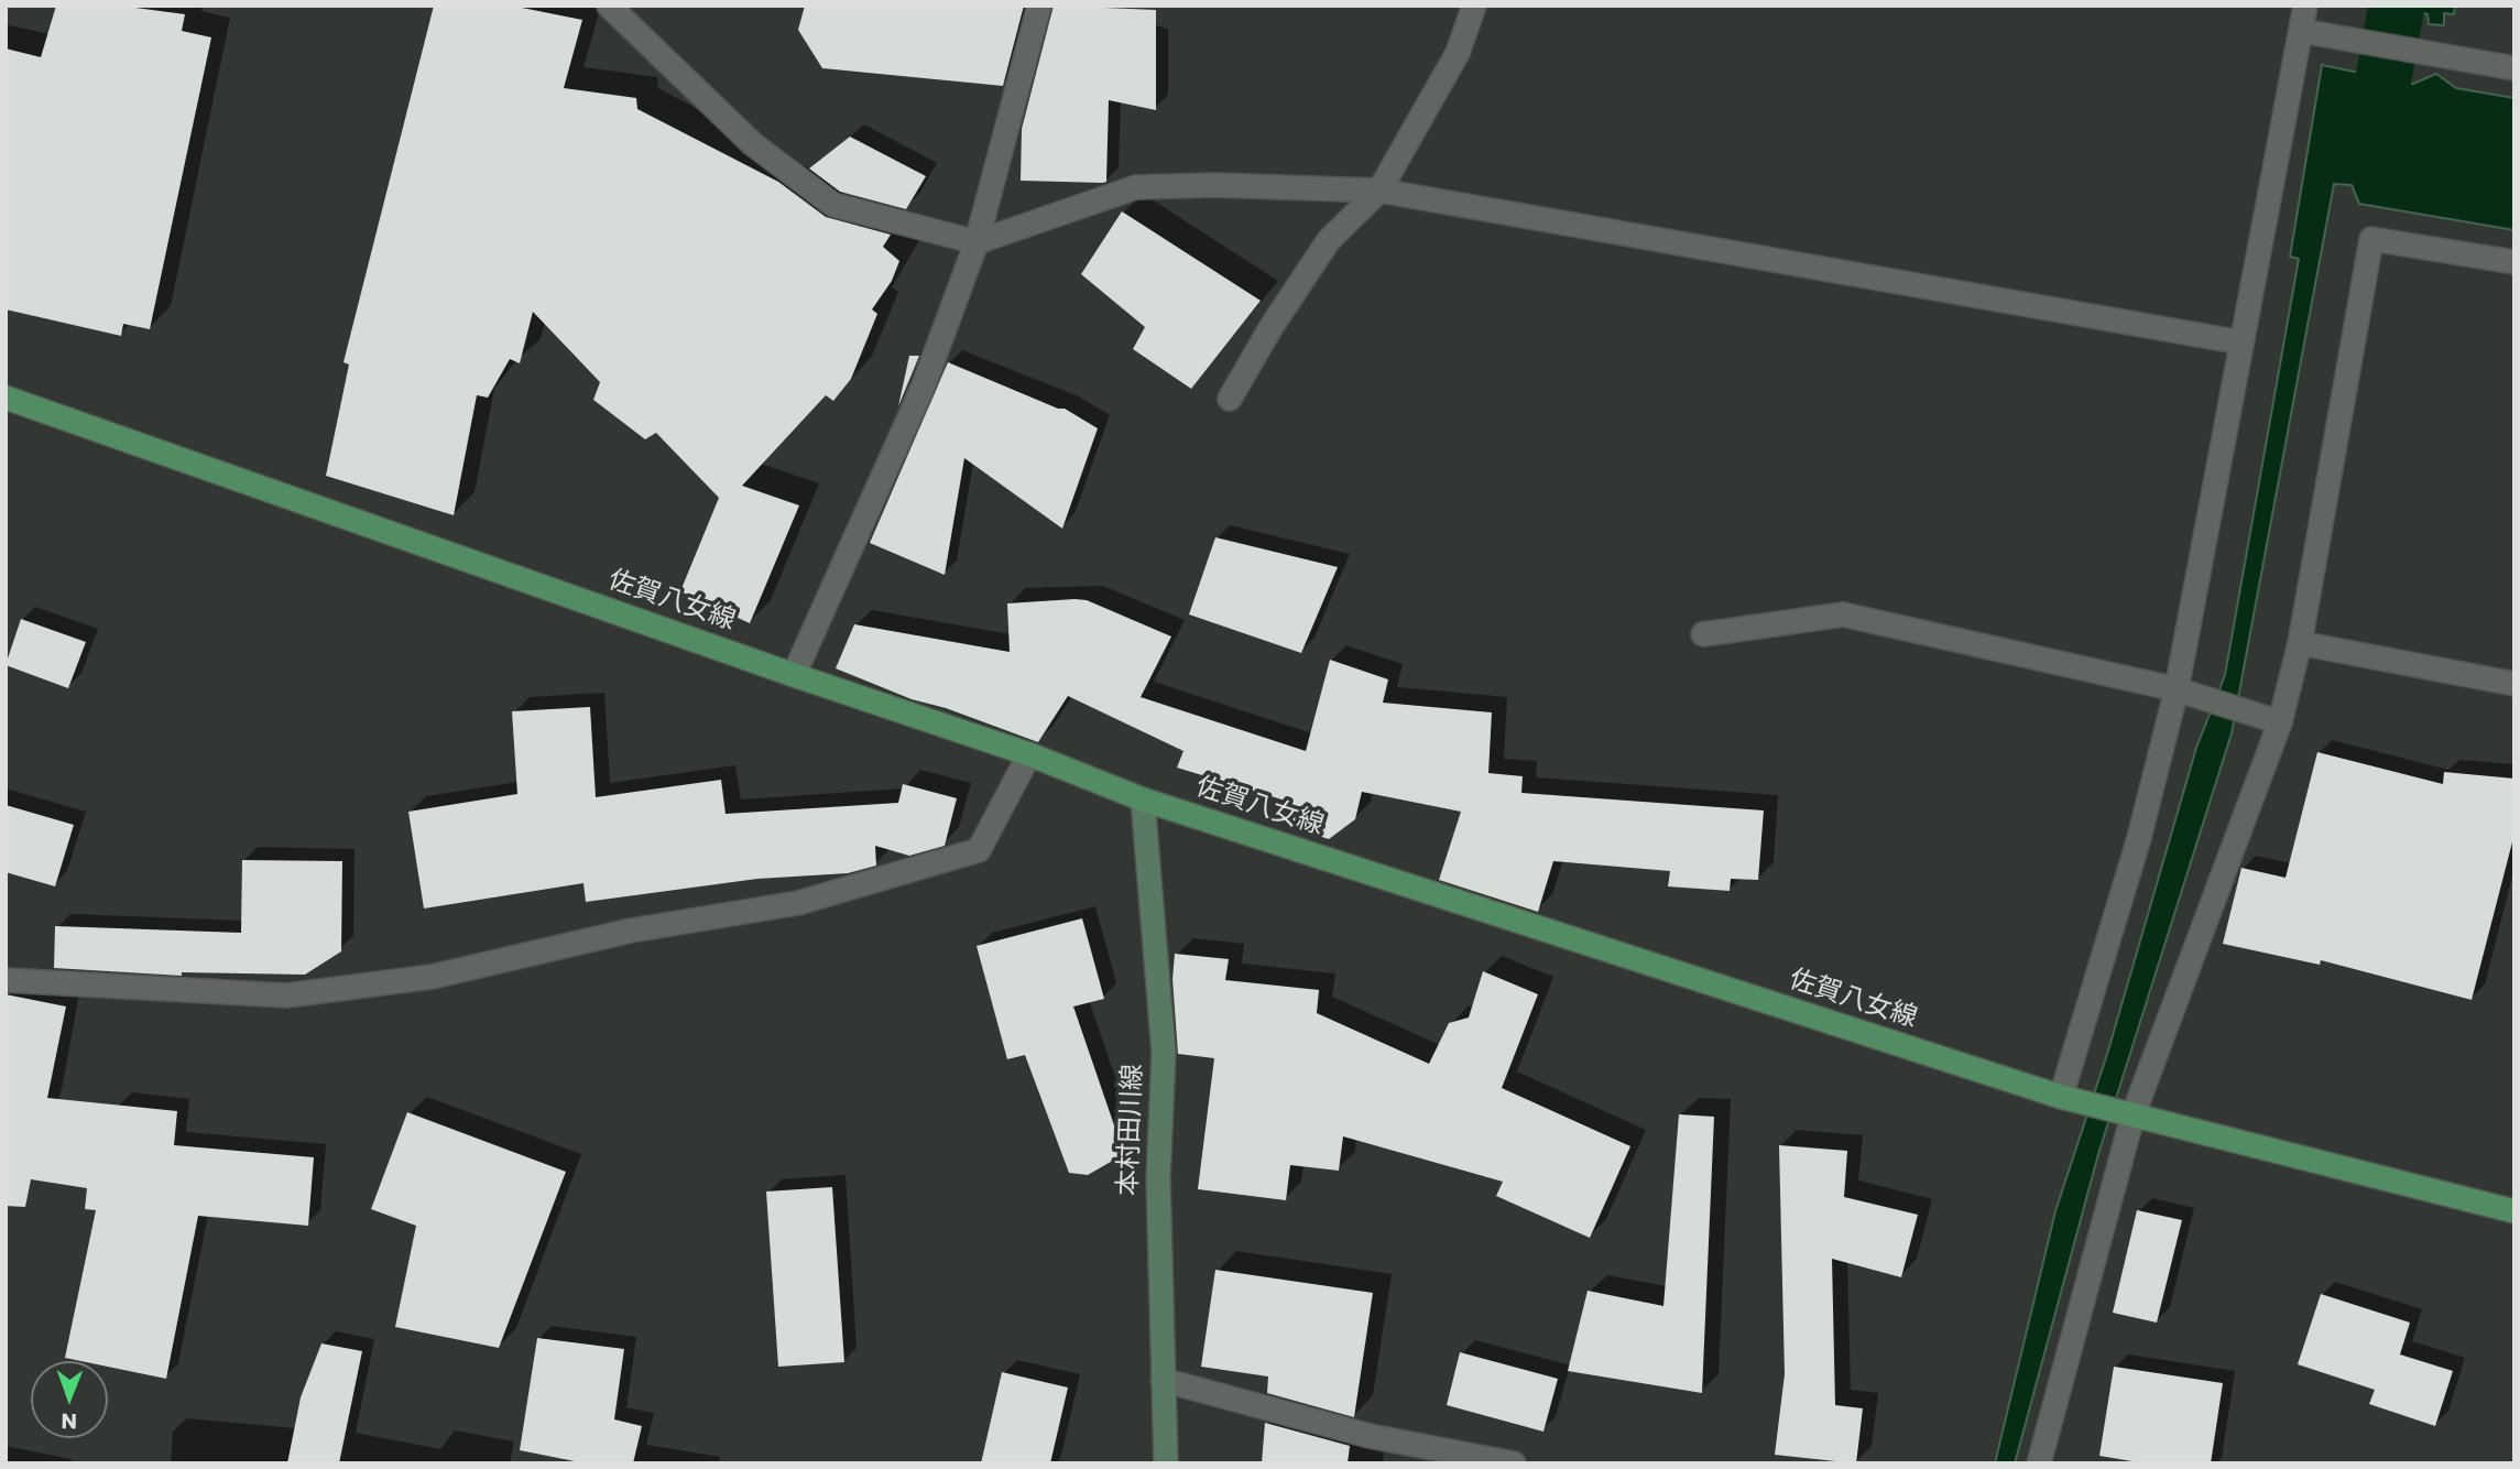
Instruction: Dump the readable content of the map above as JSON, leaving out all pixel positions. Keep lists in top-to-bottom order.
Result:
{
  "streets": {
    "main road": ["佐賀八女線", "本村田川線"]
  },
  "crossings": [
    ["佐賀八女線", "本村田川線"]
  ],
  "north": "bottom"
}
